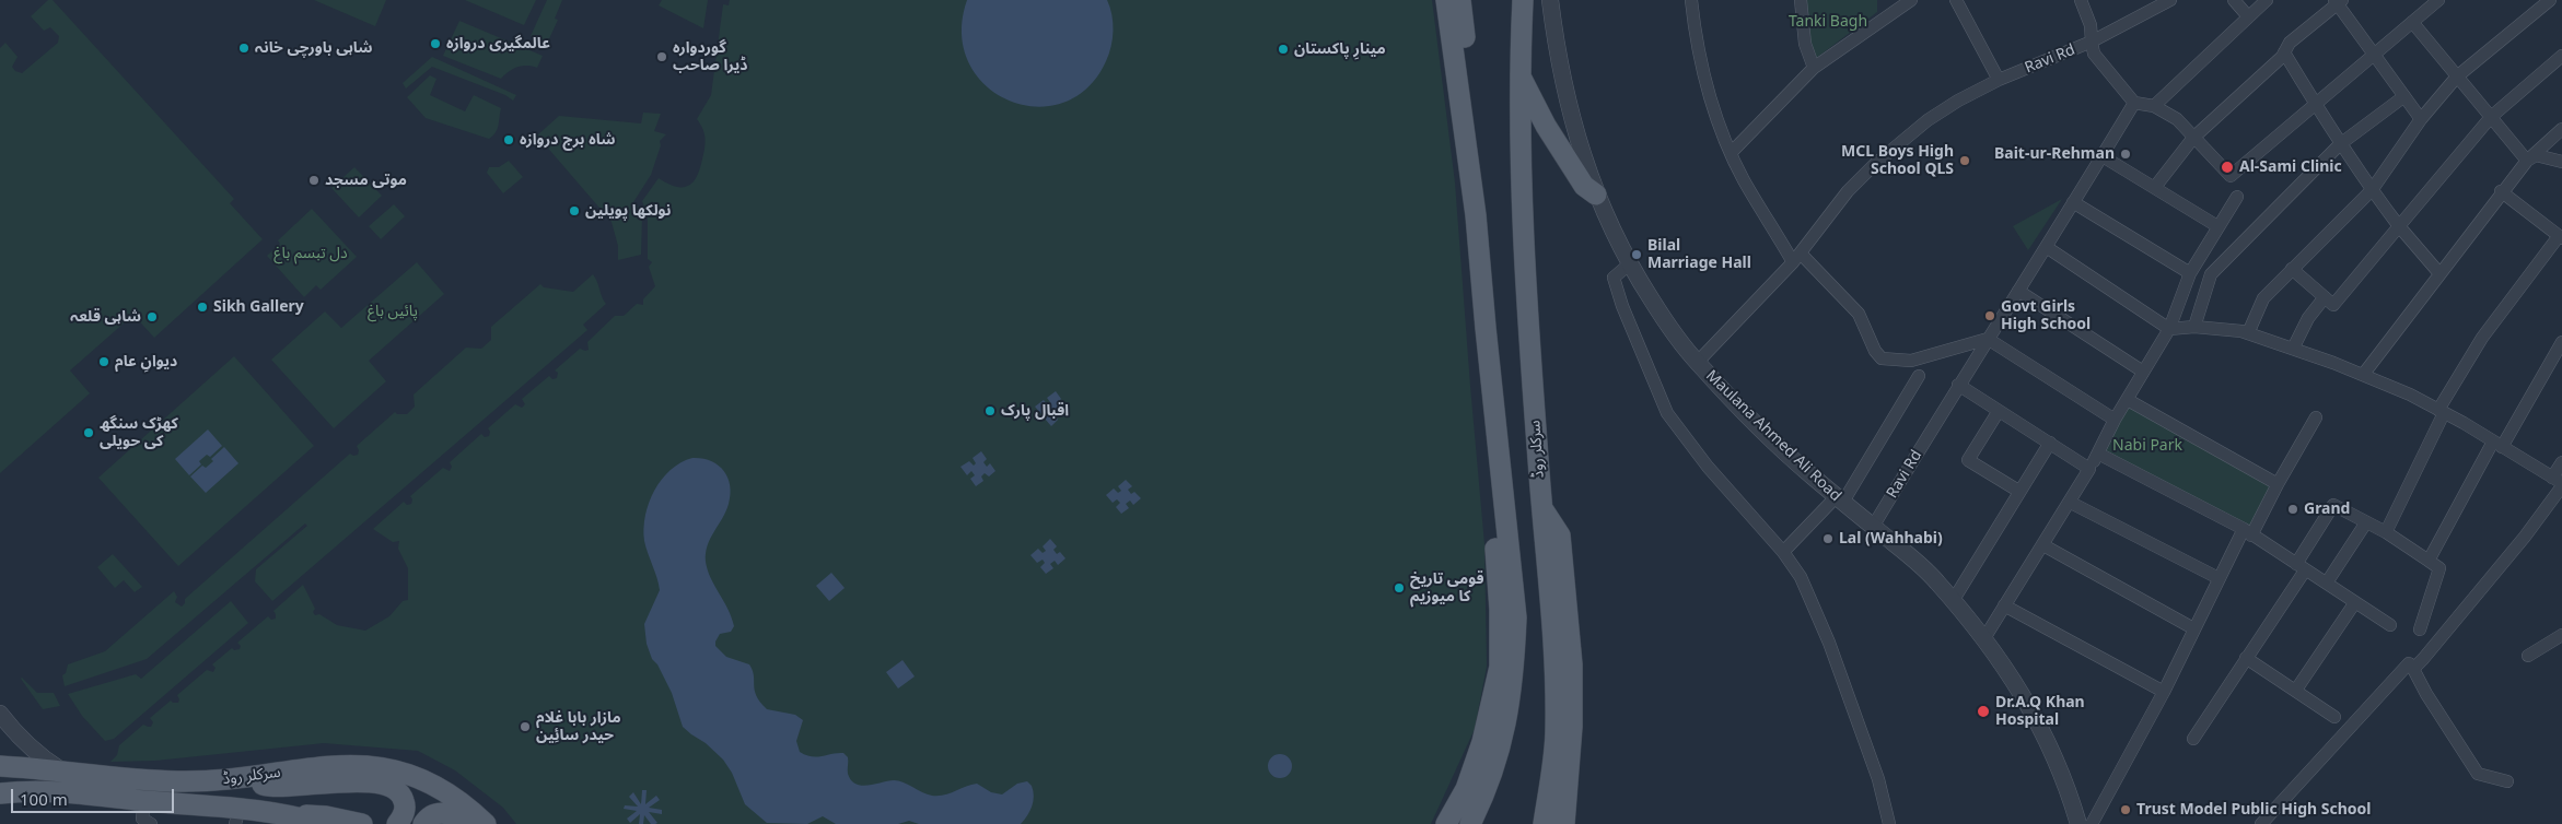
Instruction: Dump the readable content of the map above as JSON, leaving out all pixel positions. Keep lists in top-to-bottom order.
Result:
{
  "streets": {
    "main road": ["سرکلر روڈ"],
    "street": ["Ravi Rd", "Maulana Ahmed Ali Road"]
  },
  "crossings": [
    ["Ravi Rd", "Maulana Ahmed Ali Road"]
  ],
  "parks": [
    "Tanki Bagh",
    "دل تبسم باغ",
    "پائیں باغ",
    "Nabi Park"
  ],
  "places": [
    "عالمگیری دروازہ",
    "شاہی باورچی خانہ",
    "مینارِ پاکستان",
    "گوردوارہ ڈیرا صاحب",
    "شاہ برج دروازہ",
    "Bait-ur-Rehman",
    "MCL Boys High School QLS",
    "Al-Sami Clinic",
    "موتی مسجد",
    "نولکھا پویلین",
    "Bilal Marriage Hall",
    "Sikh Gallery",
    "Govt Girls High School",
    "شاہی قلعہ",
    "دیوانِ عام",
    "اقبال پارک",
    "کھڑک سنگھ کی حویلی",
    "Grand",
    "Lal (Wahhabi)",
    "قومی تاریخ کا میوزیم",
    "Dr.A.Q Khan Hospital",
    "مازار بابا غلام حیدر سائِین",
    "Trust Model Public High School"
  ],
  "scale_bar": "100 m"
}
